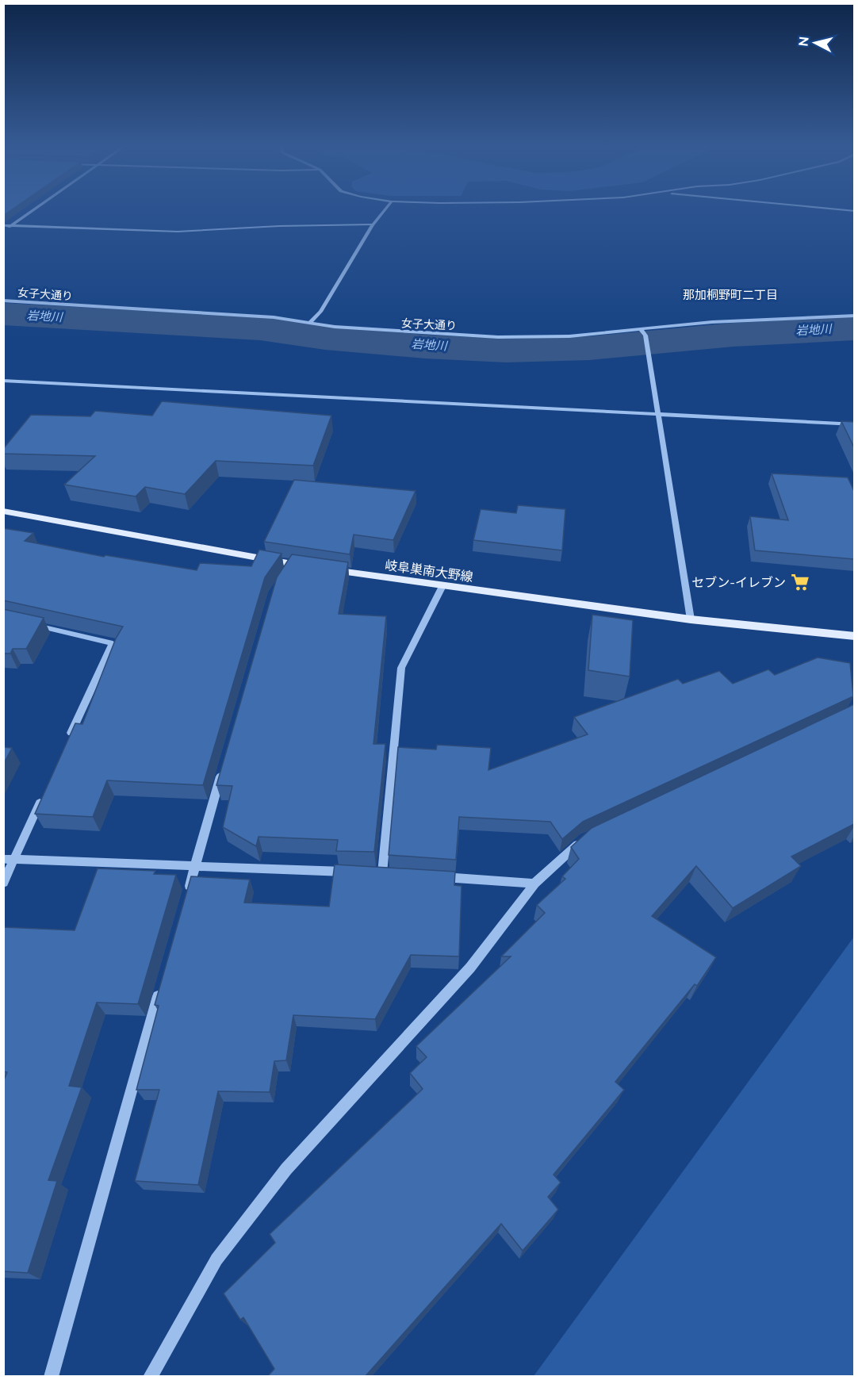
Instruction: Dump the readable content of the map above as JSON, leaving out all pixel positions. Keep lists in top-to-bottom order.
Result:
{
  "streets": {
    "main road": ["岐阜巣南大野線"],
    "street": ["女子大通り"]
  },
  "districts": ["那加桐野町二丁目"],
  "water": ["岩地川"],
  "places": {
    "supermarket": ["セブン-イレブン"]
  },
  "north": "left"
}
